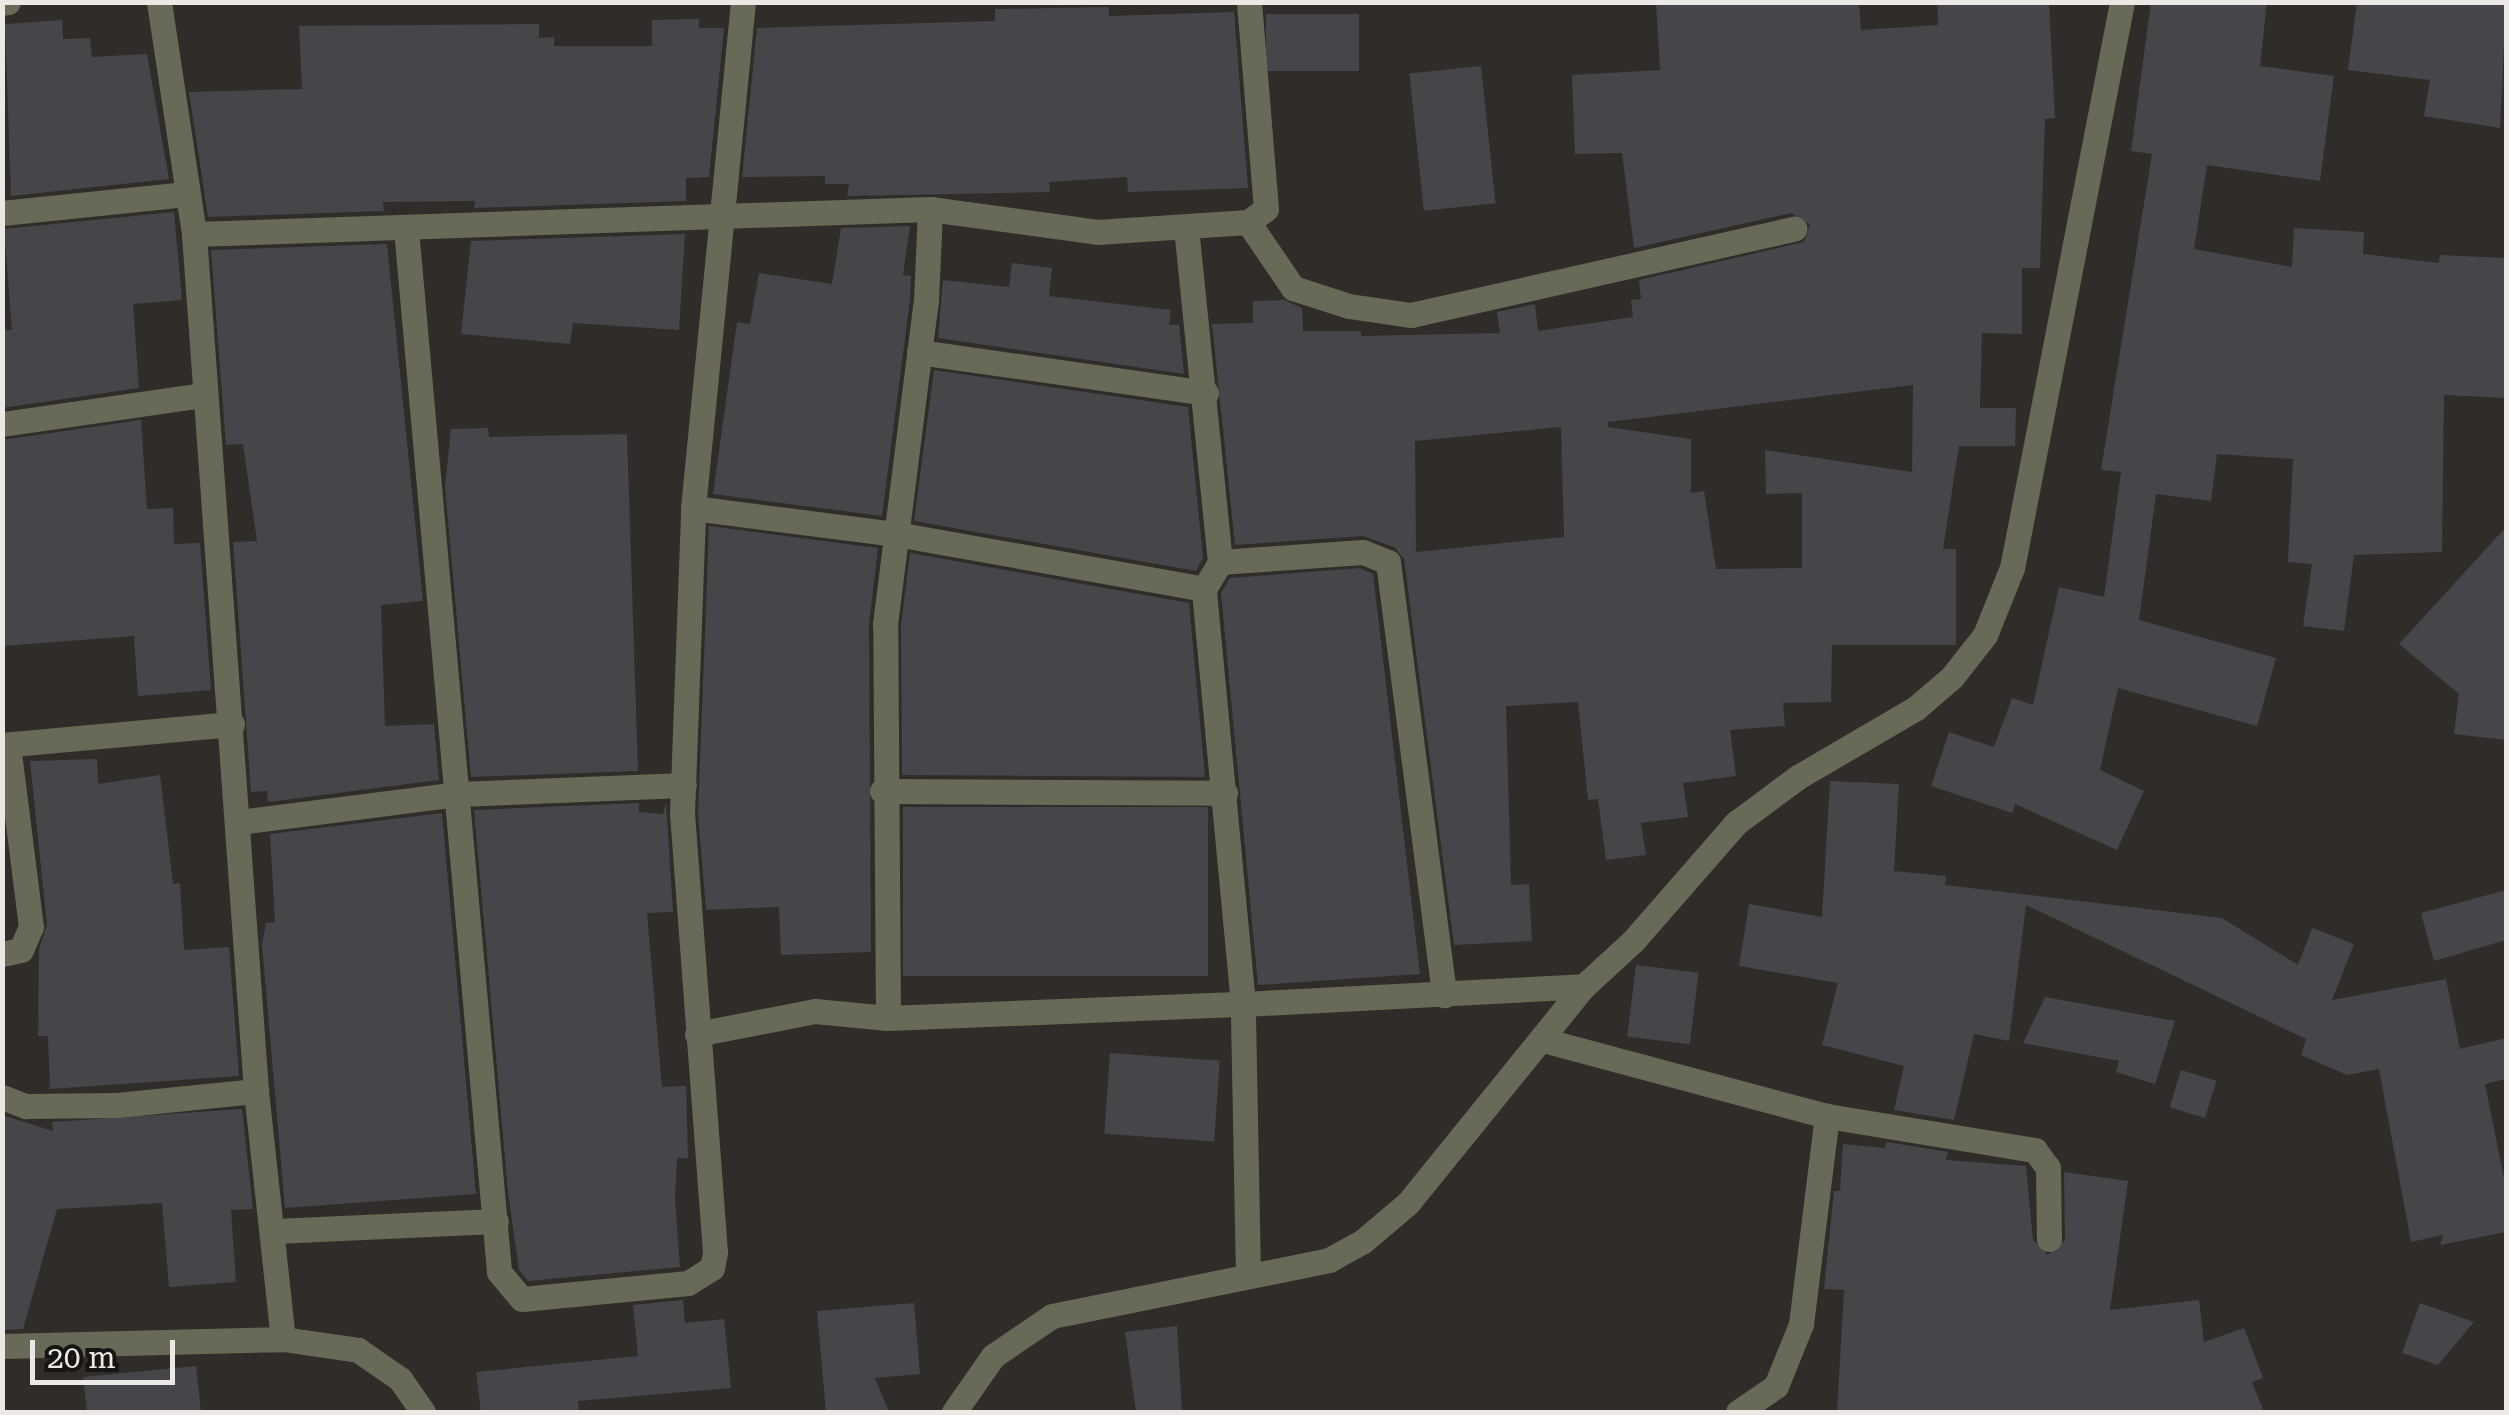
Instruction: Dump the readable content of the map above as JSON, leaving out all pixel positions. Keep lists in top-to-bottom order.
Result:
{
  "scale_bar": "20 m"
}
